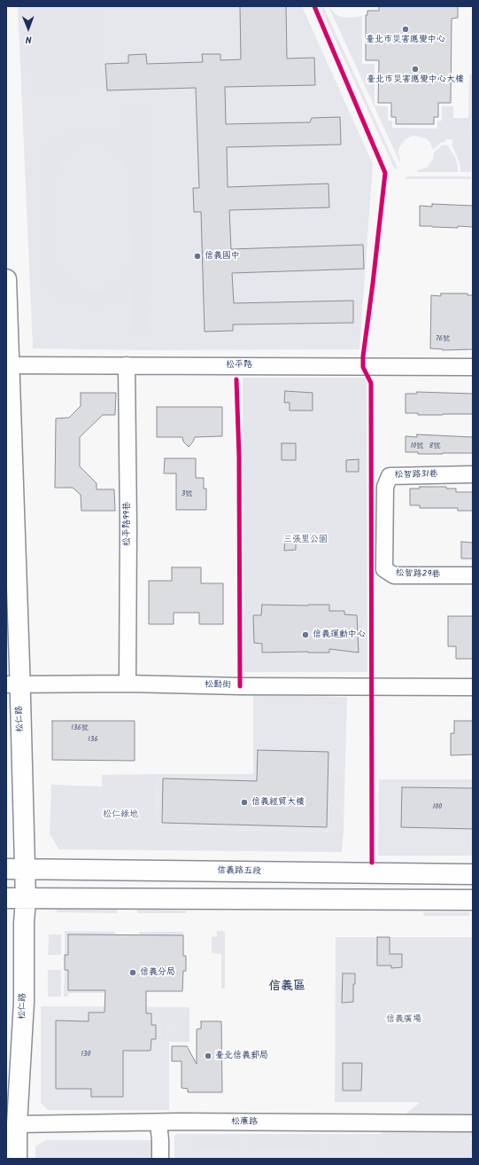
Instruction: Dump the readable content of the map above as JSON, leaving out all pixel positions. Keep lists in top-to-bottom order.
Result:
{
  "streets": {
    "main road": ["松仁路", "信義路五段"],
    "street": [
      "松平路",
      "松智路31巷",
      "松平路99巷",
      "松智路29巷",
      "松勤街",
      "松廉路"
    ]
  },
  "crossings": [
    ["松平路", "松平路99巷"],
    ["松平路", "松仁路"],
    ["松智路31巷", "松智路29巷"],
    ["松平路99巷", "松勤街"],
    ["松勤街", "松仁路"],
    ["松仁路", "信義路五段"],
    ["松仁路", "松廉路"]
  ],
  "districts": ["信義區"],
  "parks": ["三張里公園", "松仁綠地", "信義廣場"],
  "places": [
    "臺北市災害應變中心",
    "臺北市災害應變中心大樓",
    "信義國中",
    "信義運動中心",
    "信義經貿大樓",
    "信義分局",
    "臺北信義郵局"
  ],
  "house_numbers": [
    "76號",
    "10號",
    "8號",
    "3號",
    "136號",
    "136",
    "100",
    "130"
  ],
  "north": "bottom"
}
